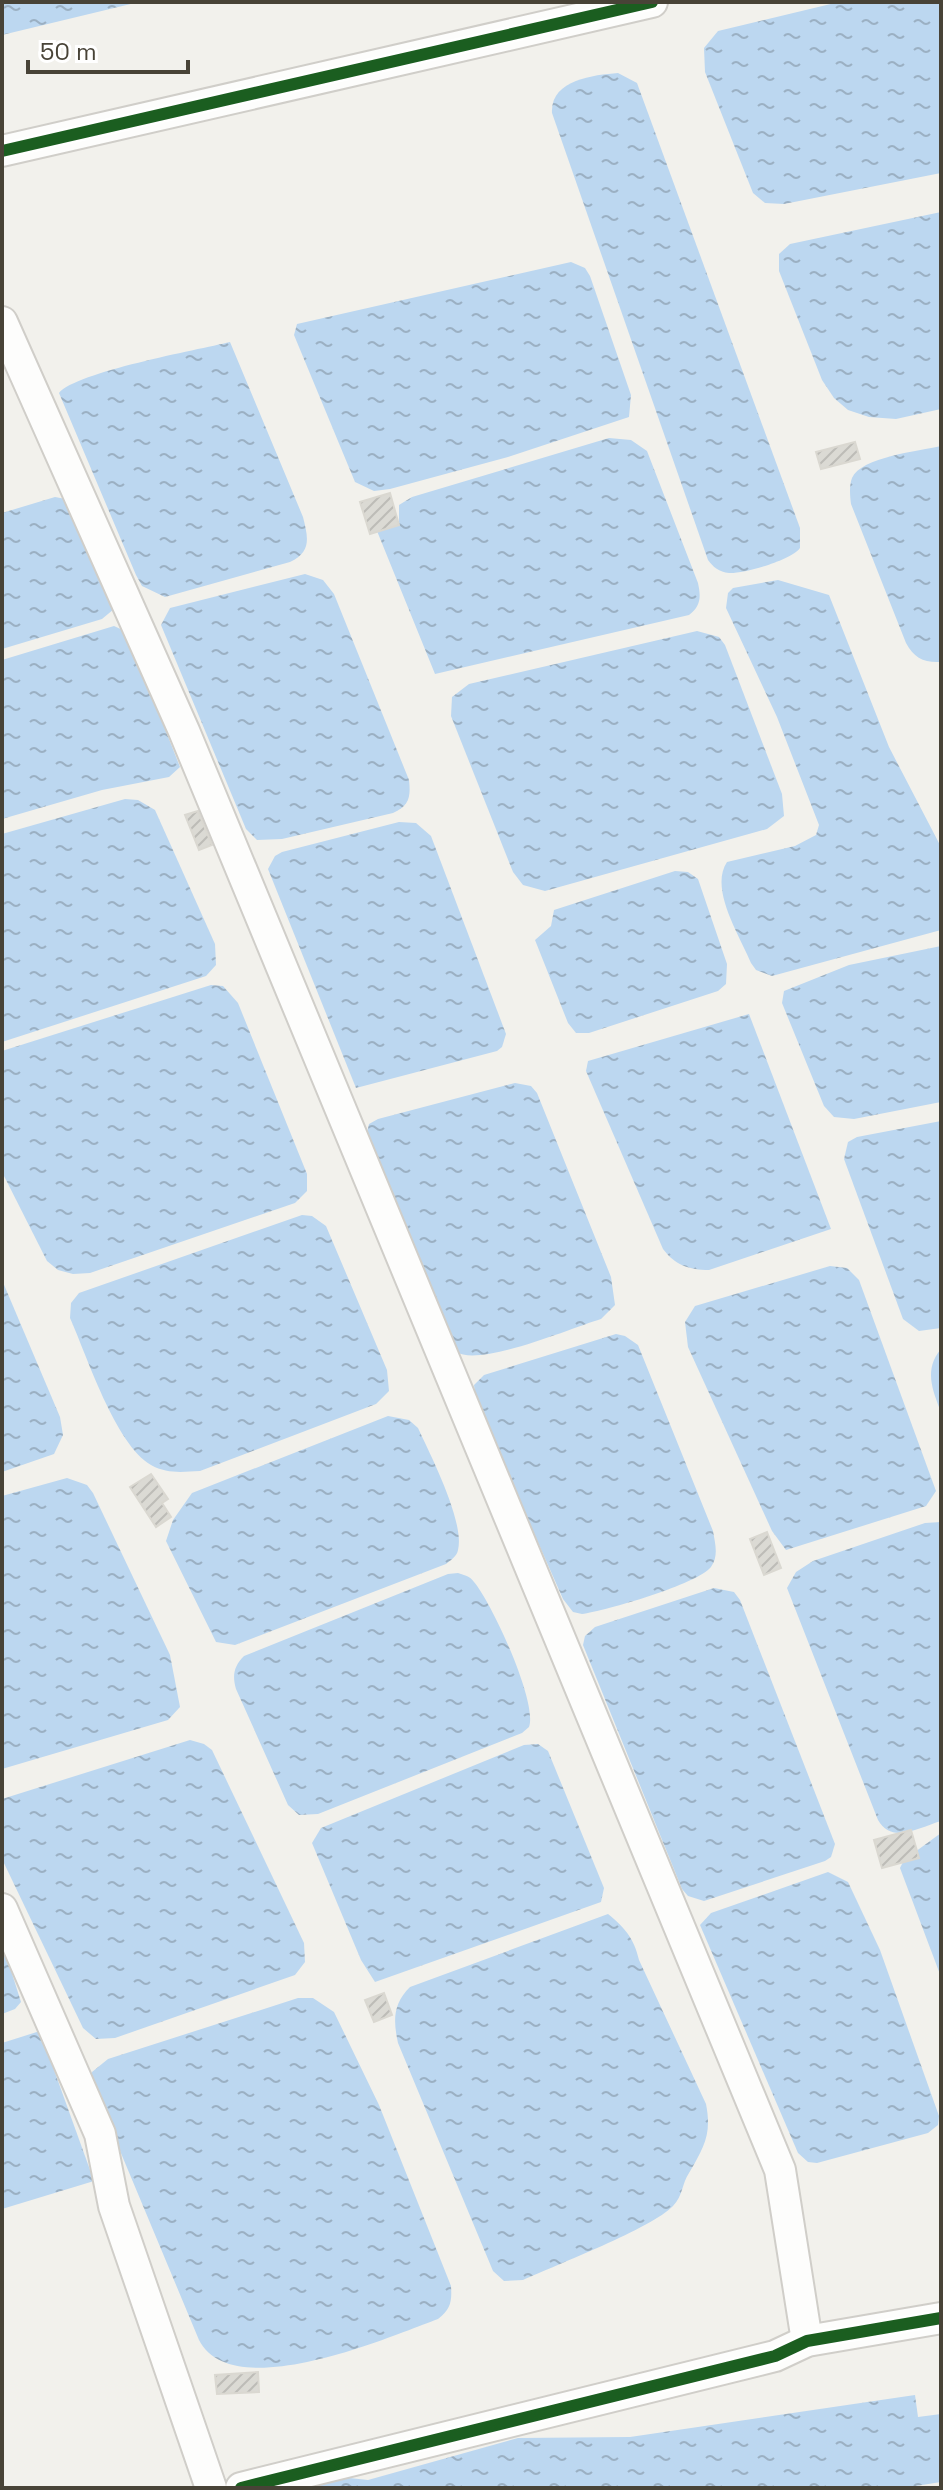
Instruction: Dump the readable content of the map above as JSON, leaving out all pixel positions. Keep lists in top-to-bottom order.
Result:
{
  "scale_bar": "50 m"
}
